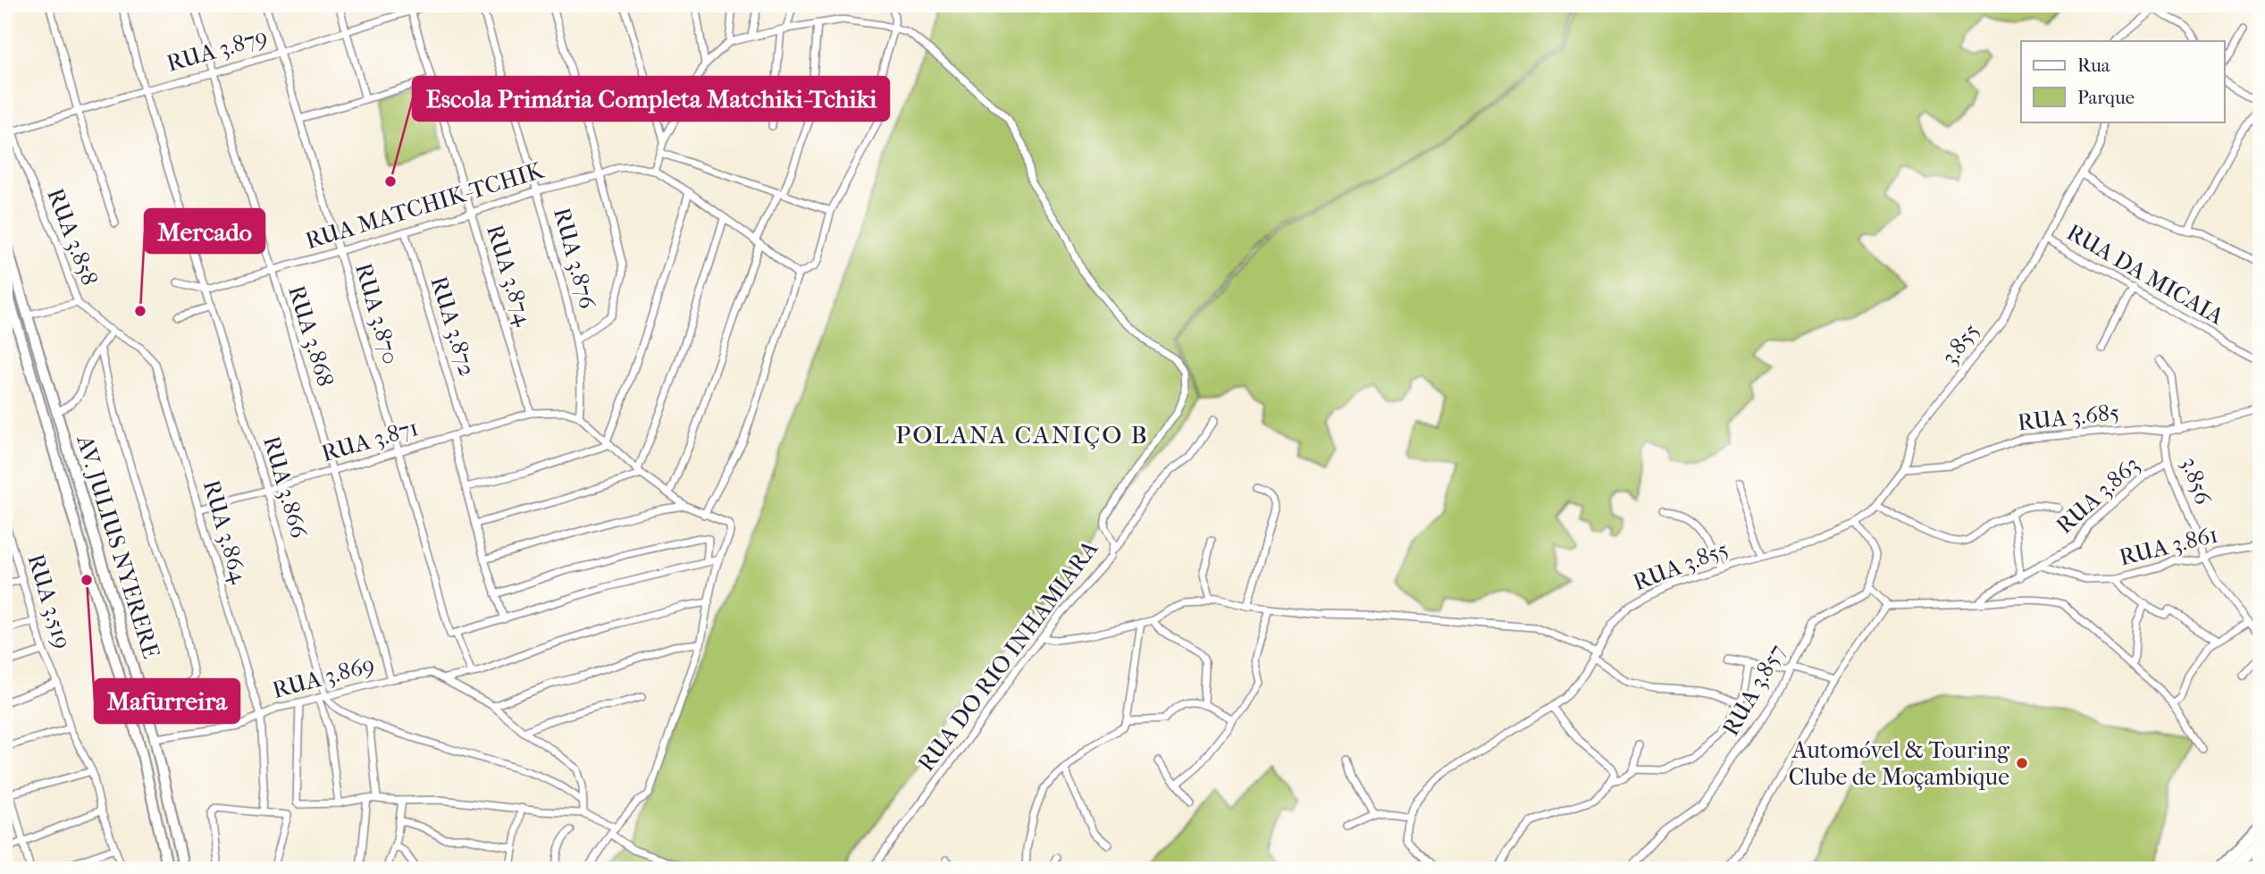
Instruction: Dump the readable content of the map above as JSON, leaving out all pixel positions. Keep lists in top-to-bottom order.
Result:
{
  "streets": {
    "main road": ["AV. JULIUS NYERERE"],
    "street": [
      "RUA 3.879",
      "RUA MATCHIK-TCHIK",
      "RUA 3.858",
      "RUA 3.876",
      "RUA DA MICAIA",
      "RUA 3.874",
      "RUA 3.870",
      "RUA 3.872",
      "RUA 3.868",
      "3.855",
      "RUA 3.685",
      "RUA 3.871",
      "3.856",
      "RUA 3.866",
      "RUA 3.863",
      "RUA 3.864",
      "RUA 3.861",
      "RUA 3.855",
      "RUA 3.519",
      "RUA DO RIO INHAMIARA",
      "RUA 3.869",
      "RUA 3.857"
    ]
  },
  "crossings": [
    ["RUA 3.879", "RUA 3.858"],
    ["RUA 3.879", "RUA 3.874"],
    ["RUA 3.879", "RUA 3.870"],
    ["RUA 3.879", "RUA 3.868"],
    ["RUA 3.879", "RUA 3.866"],
    ["RUA MATCHIK-TCHIK", "RUA 3.876"],
    ["RUA MATCHIK-TCHIK", "RUA 3.874"],
    ["RUA MATCHIK-TCHIK", "RUA 3.870"],
    ["RUA MATCHIK-TCHIK", "RUA 3.872"],
    ["RUA MATCHIK-TCHIK", "RUA 3.868"],
    ["RUA MATCHIK-TCHIK", "RUA 3.866"],
    ["RUA 3.858", "RUA 3.864"],
    ["RUA 3.876", "RUA 3.871"],
    ["RUA DA MICAIA", "3.855"],
    ["RUA 3.874", "RUA 3.871"],
    ["RUA 3.870", "RUA 3.871"],
    ["RUA 3.872", "RUA 3.871"],
    ["RUA 3.868", "RUA 3.871"],
    ["RUA 3.868", "RUA 3.869"],
    ["3.855", "RUA 3.685"],
    ["3.855", "RUA 3.855"],
    ["RUA 3.685", "3.856"],
    ["RUA 3.685", "RUA 3.855"],
    ["RUA 3.871", "RUA 3.866"],
    ["RUA 3.871", "RUA 3.864"],
    ["3.856", "RUA 3.863"],
    ["3.856", "RUA 3.861"],
    ["RUA 3.866", "RUA 3.869"],
    ["RUA 3.863", "RUA 3.861"],
    ["RUA 3.864", "RUA 3.869"],
    ["AV. JULIUS NYERERE", "RUA 3.869"]
  ],
  "districts": ["POLANA CANIÇO B"],
  "places": [
    "Escola Primária Completa Matchiki-Tchiki",
    "Mercado",
    "Mafurreira",
    "Automóvel & Touring Clube de Moçambique"
  ],
  "legend": ["Rua", "Parque"]
}
